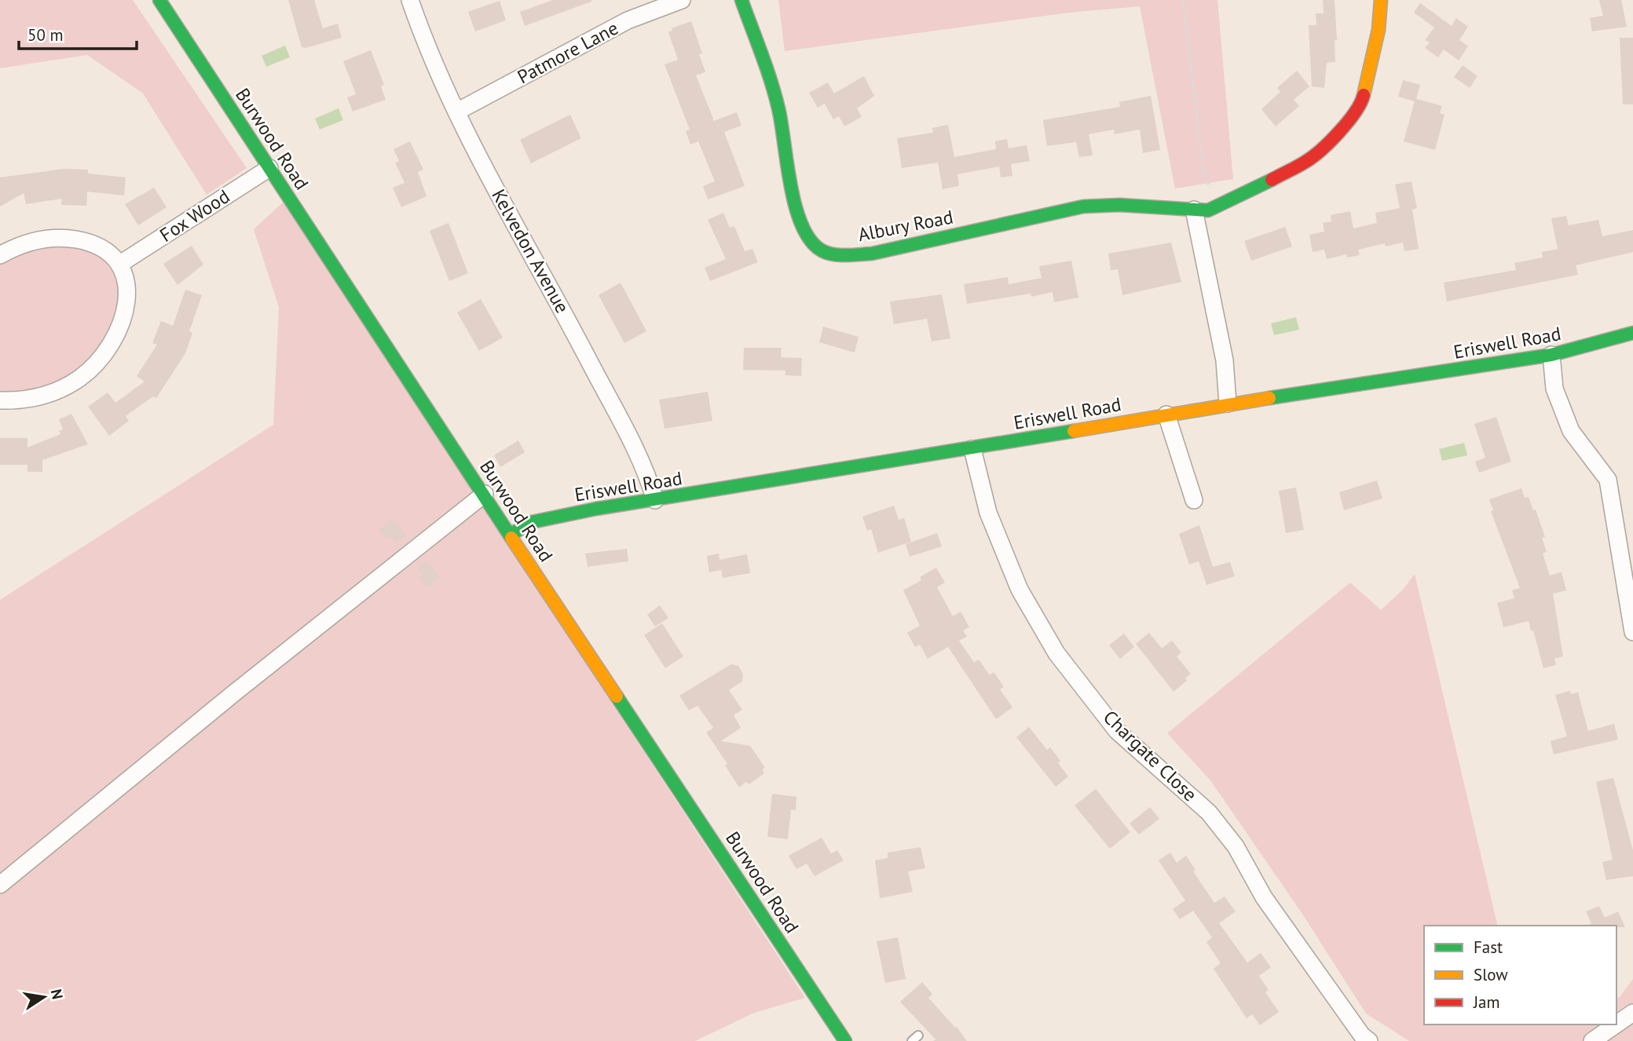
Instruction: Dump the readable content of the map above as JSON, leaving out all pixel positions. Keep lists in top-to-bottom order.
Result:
{
  "streets": {
    "street": [
      "Patmore Lane",
      "Burwood Road",
      "Fox Wood",
      "Albury Road",
      "Kelvedon Avenue",
      "Eriswell Road",
      "Chargate Close"
    ]
  },
  "crossings": [
    ["Patmore Lane", "Kelvedon Avenue"],
    ["Burwood Road", "Fox Wood"],
    ["Burwood Road", "Eriswell Road"],
    ["Kelvedon Avenue", "Eriswell Road"],
    ["Eriswell Road", "Chargate Close"]
  ],
  "legend": ["Fast", "Slow", "Jam"],
  "scale_bar": "50 m",
  "north": "right"
}
